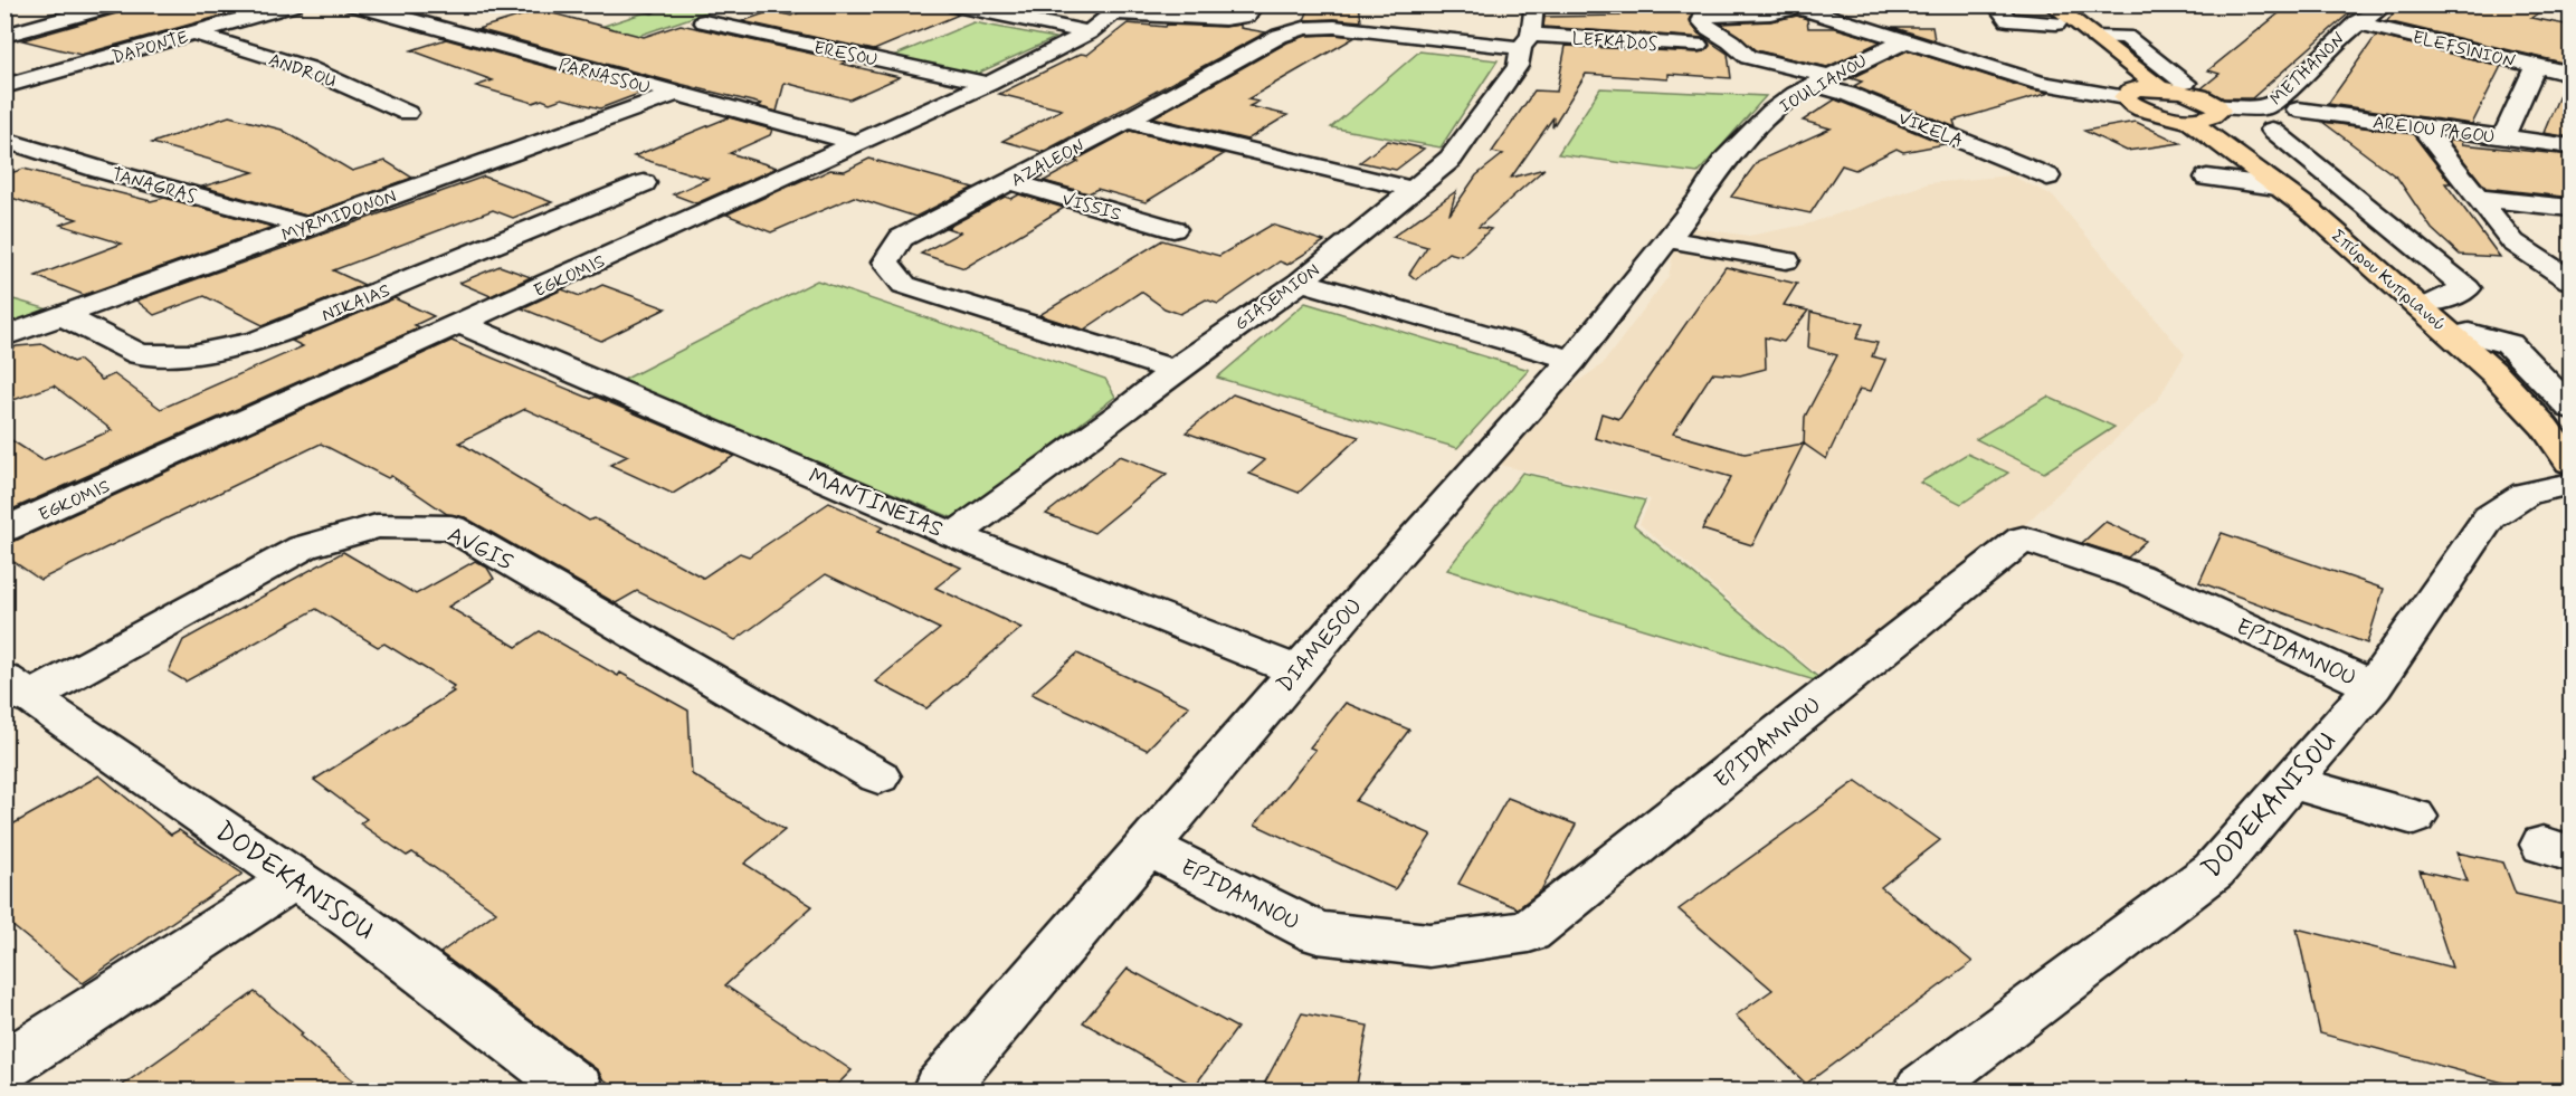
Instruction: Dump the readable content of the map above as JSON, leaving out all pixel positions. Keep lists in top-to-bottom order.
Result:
{
  "streets": {
    "main road": ["Σπύρου Κυπριανού"],
    "street": [
      "LEFKADOS",
      "DAPONTE",
      "ELEFSINION",
      "ERESOU",
      "METHANON",
      "ANDROU",
      "PARNASSOU",
      "IOULIANOU",
      "VIKELA",
      "AREIOU PAGOU",
      "AZALEON",
      "TANAGRAS",
      "VISSIS",
      "MYRMIDONON",
      "EGKOMIS",
      "GIASEMION",
      "NIKAIAS",
      "MANTINEIAS",
      "AVGIS",
      "DIAMESOU",
      "EPIDAMNOU",
      "DODEKANISOU"
    ]
  },
  "crossings": [
    ["LEFKADOS", "AZALEON"],
    ["LEFKADOS", "GIASEMION"],
    ["DAPONTE", "ANDROU"],
    ["ELEFSINION", "METHANON"],
    ["ERESOU", "EGKOMIS"],
    ["METHANON", "Σπύρου Κυπριανού"],
    ["PARNASSOU", "MYRMIDONON"],
    ["PARNASSOU", "EGKOMIS"],
    ["IOULIANOU", "VIKELA"],
    ["IOULIANOU", "DIAMESOU"],
    ["AZALEON", "VISSIS"],
    ["AZALEON", "GIASEMION"],
    ["TANAGRAS", "MYRMIDONON"],
    ["MYRMIDONON", "NIKAIAS"],
    ["EGKOMIS", "MANTINEIAS"],
    ["GIASEMION", "MANTINEIAS"],
    ["MANTINEIAS", "DIAMESOU"],
    ["AVGIS", "DODEKANISOU"],
    ["DIAMESOU", "EPIDAMNOU"],
    ["EPIDAMNOU", "DODEKANISOU"]
  ]
}
